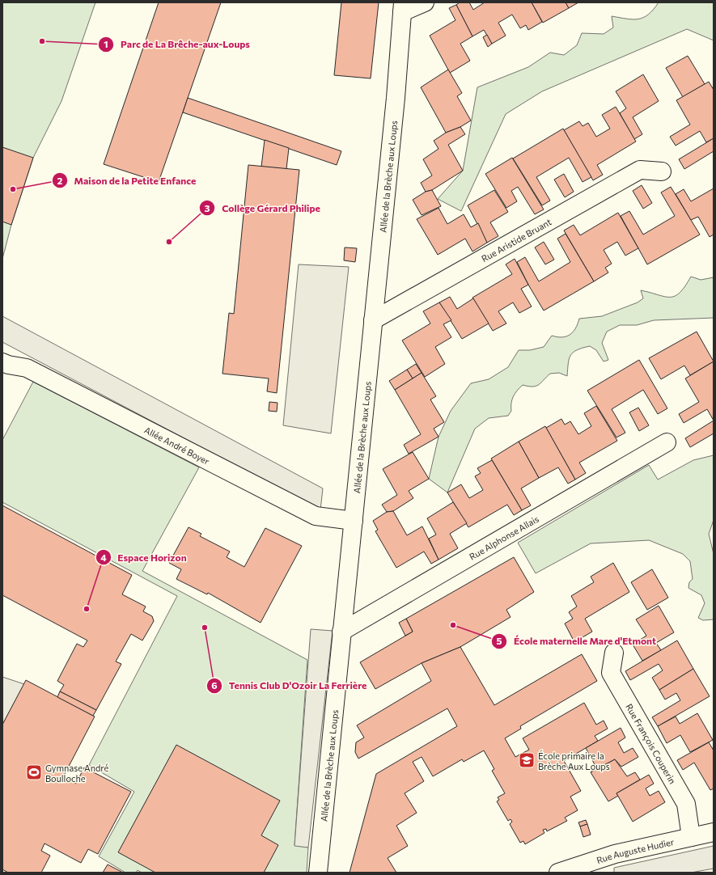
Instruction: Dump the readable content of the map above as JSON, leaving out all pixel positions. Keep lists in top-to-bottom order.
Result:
{
  "streets": {
    "street": [
      "Allée de la Brèche aux Loups",
      "Rue Aristide Bruant",
      "Allée André Boyer",
      "Rue Alphonse Allais",
      "Rue François Couperin",
      "Rue Auguste Hudier"
    ]
  },
  "crossings": [
    ["Allée de la Brèche aux Loups", "Rue Aristide Bruant"],
    ["Allée de la Brèche aux Loups", "Allée André Boyer"],
    ["Allée de la Brèche aux Loups", "Rue Alphonse Allais"],
    ["Rue François Couperin", "Rue Auguste Hudier"]
  ],
  "places": {
    "other": [
      "Parc de La Brêche-aux-Loups",
      "Maison de la Petite Enfance",
      "Collège Gérard Philipe",
      "Espace Horizon",
      "École maternelle Mare d'Etmont",
      "Tennis Club D'Ozoir La Ferrière"
    ],
    "school or university": ["École primaire la Brèche Aux Loups"],
    "sports": ["Gymnase André Boulloche"]
  }
}
